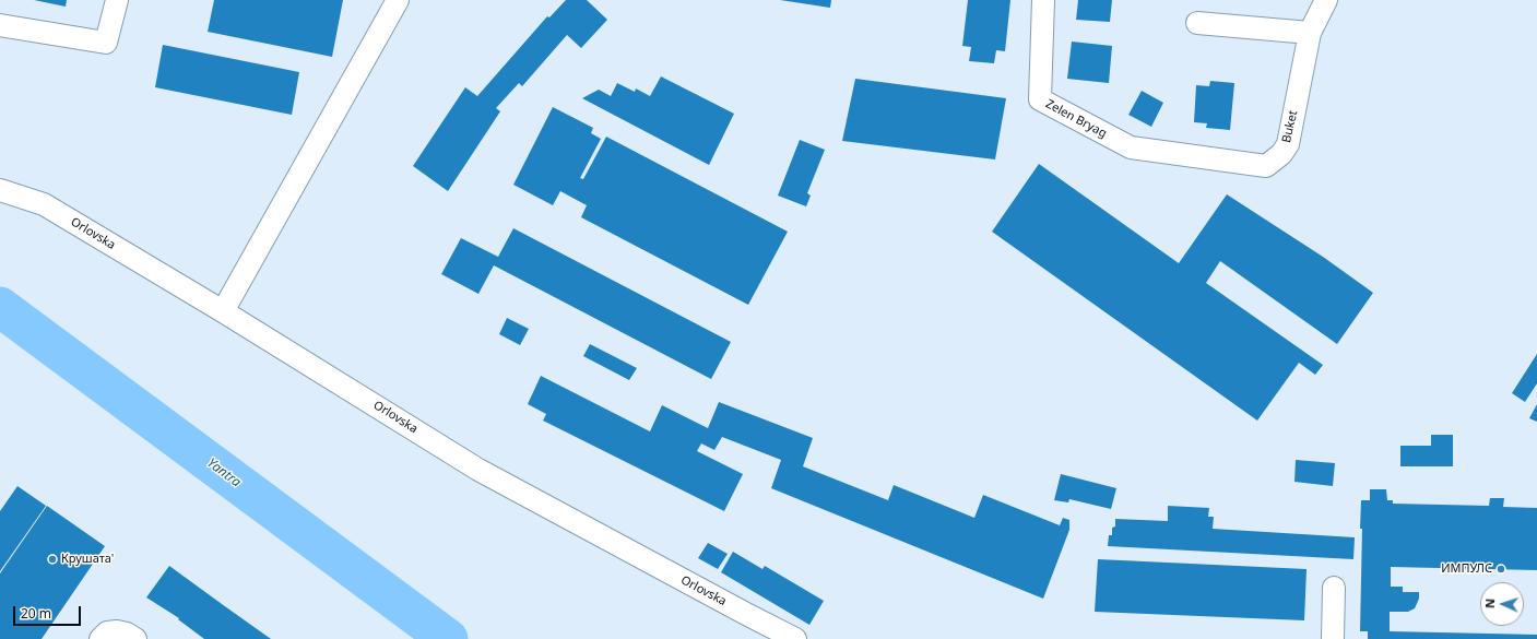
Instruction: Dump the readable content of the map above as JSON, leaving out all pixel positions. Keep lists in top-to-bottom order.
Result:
{
  "streets": {
    "street": ["Zelen Bryag", "Buket", "Orlovska"]
  },
  "crossings": [
    ["Zelen Bryag", "Buket"]
  ],
  "water": ["Yantra"],
  "places": ["Крушата'", "ИМПУЛС"],
  "scale_bar": "20 m",
  "north": "left"
}
